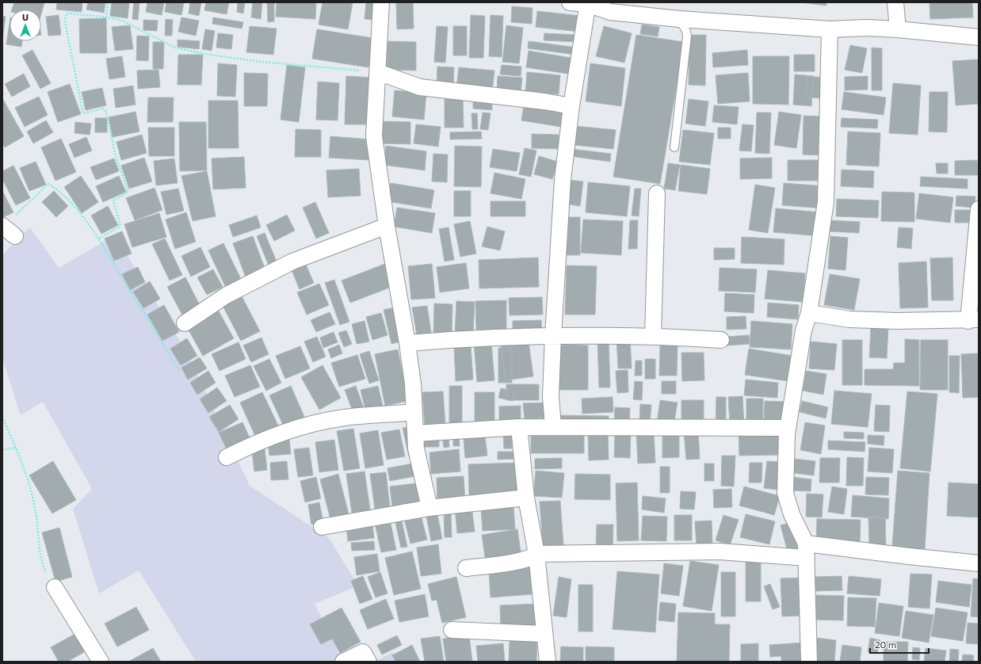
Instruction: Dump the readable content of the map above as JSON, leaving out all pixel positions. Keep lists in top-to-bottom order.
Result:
{
  "scale_bar": "20 m",
  "north": "top"
}
